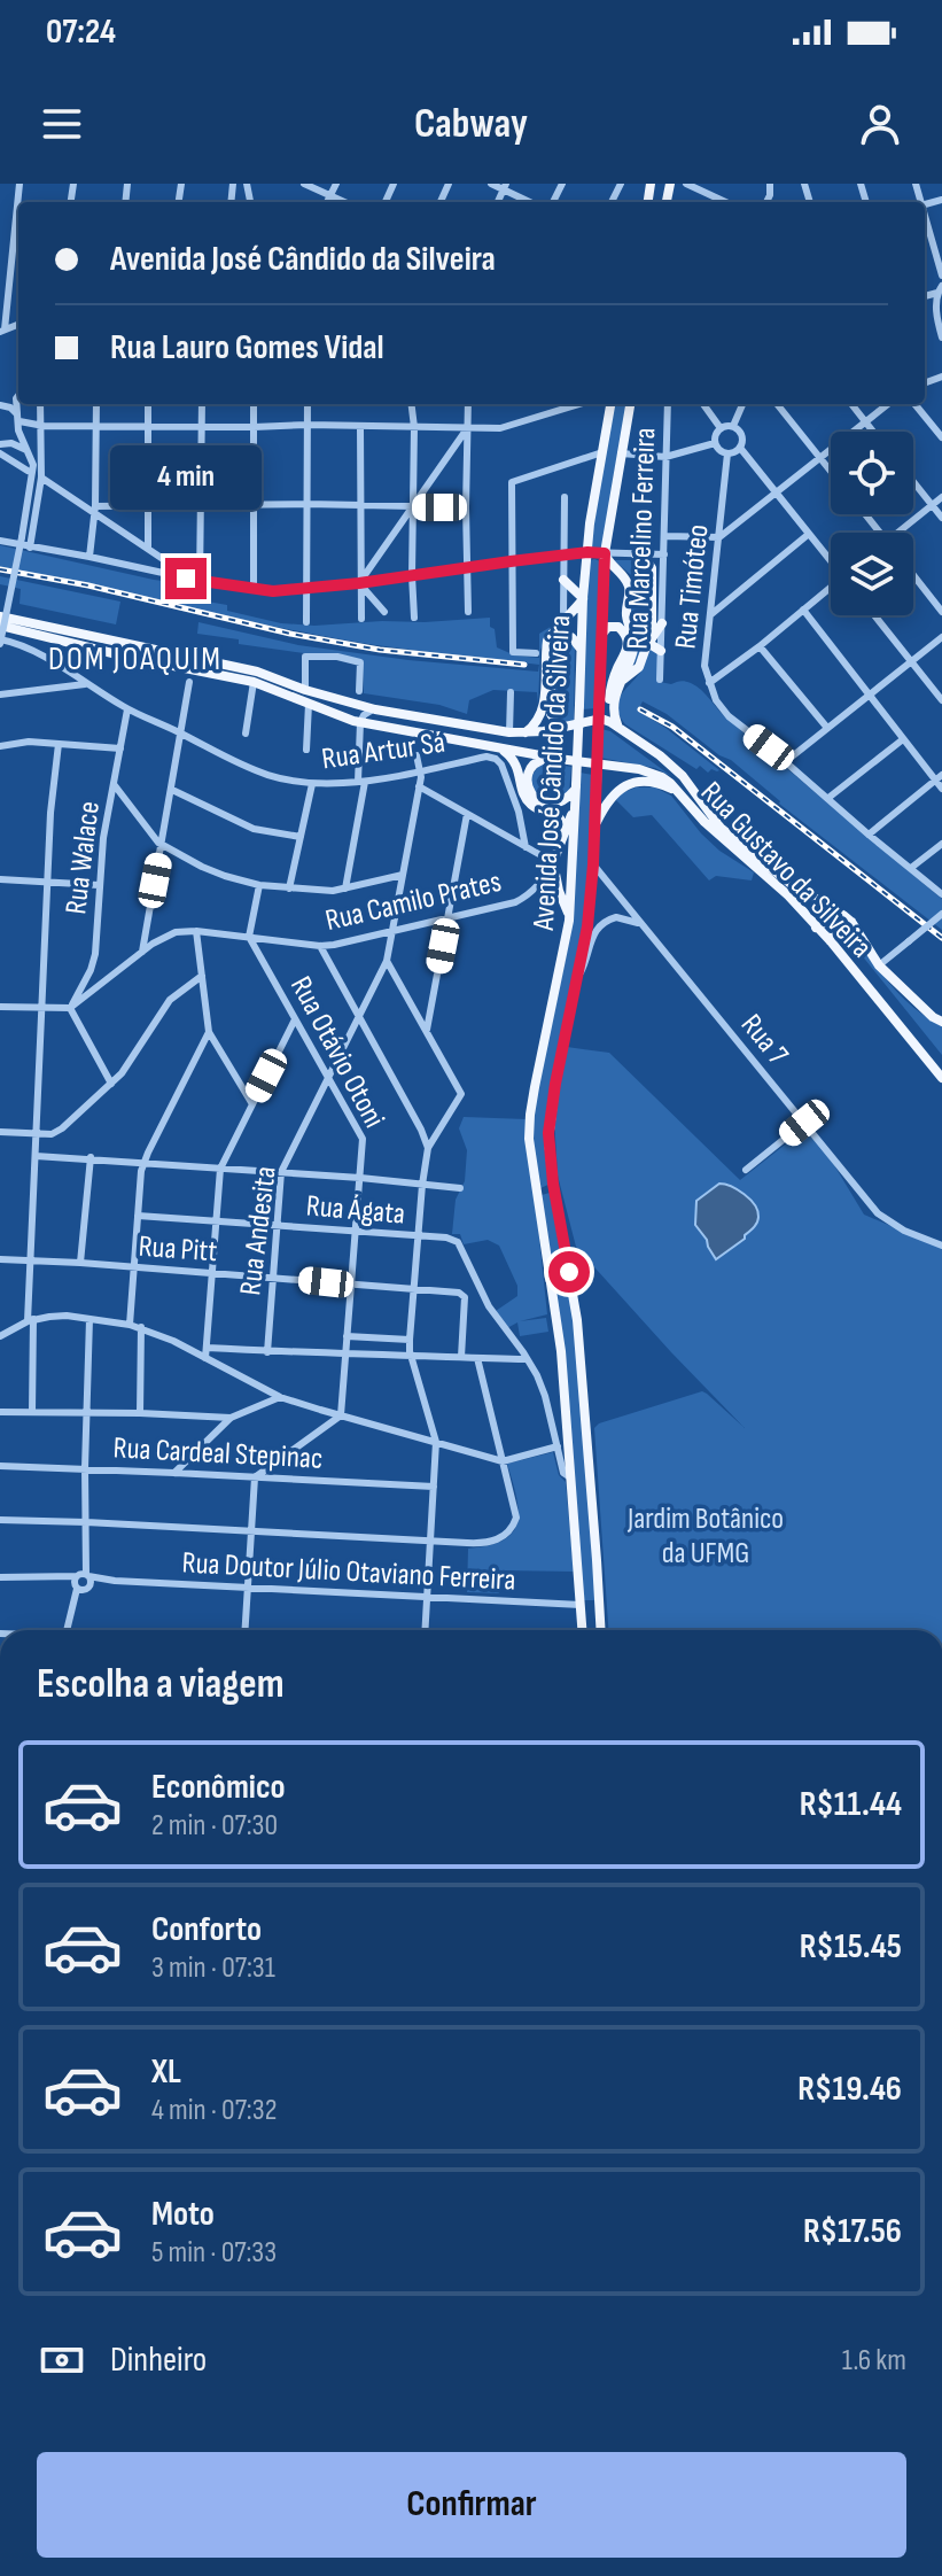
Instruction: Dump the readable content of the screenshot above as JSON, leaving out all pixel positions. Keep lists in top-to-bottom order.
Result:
{
  "streets": {
    "main road": ["Avenida José Cândido da Silveira", "Rua Gustavo da Silveira"],
    "street": [
      "Rua Marcelino Ferreira",
      "Rua Timóteo",
      "Rua Artur Sá",
      "Rua Walace",
      "Rua Camilo Prates",
      "Rua 7",
      "Rua Otávio Otoni",
      "Rua Ágata",
      "Rua Andesita",
      "Rua Pitt",
      "Rua Cardeal Stepinac",
      "Rua Doutor Júlio Otaviano Ferreira"
    ]
  },
  "crossings": [
    ["Rua Artur Sá", "Rua Walace"],
    ["Rua Artur Sá", "Rua Andesita"],
    ["Avenida José Cândido da Silveira", "Rua Doutor Júlio Otaviano Ferreira"],
    ["Rua Walace", "Rua Camilo Prates"],
    ["Rua Camilo Prates", "Rua Otávio Otoni"],
    ["Rua Camilo Prates", "Rua Andesita"],
    ["Rua Otávio Otoni", "Rua Ágata"],
    ["Rua Otávio Otoni", "Rua Andesita"],
    ["Rua Otávio Otoni", "Rua Pitt"],
    ["Rua Ágata", "Rua Andesita"],
    ["Rua Andesita", "Rua Pitt"]
  ],
  "districts": ["DOM JOAQUIM"],
  "parks": ["Jardim Botânico da UFMG"],
  "page": {
    "status": "07:24",
    "header": "Cabway",
    "banner": ["Avenida José Cândido da Silveira", "Rua Lauro Gomes Vidal"],
    "bubble": "4 min",
    "heading": "Escolha a viagem",
    "list": [
      {
        "name": "Econômico",
        "note": "2 min · 07:30",
        "value": "R$11.44"
      },
      {
        "name": "Conforto",
        "note": "3 min · 07:31",
        "value": "R$15.45"
      },
      {
        "name": "XL",
        "note": "4 min · 07:32",
        "value": "R$19.46"
      },
      {
        "name": "Moto",
        "note": "5 min · 07:33",
        "value": "R$17.56"
      }
    ],
    "pay": ["Dinheiro", "1.6 km"],
    "buttons": "Confirmar"
  }
}
